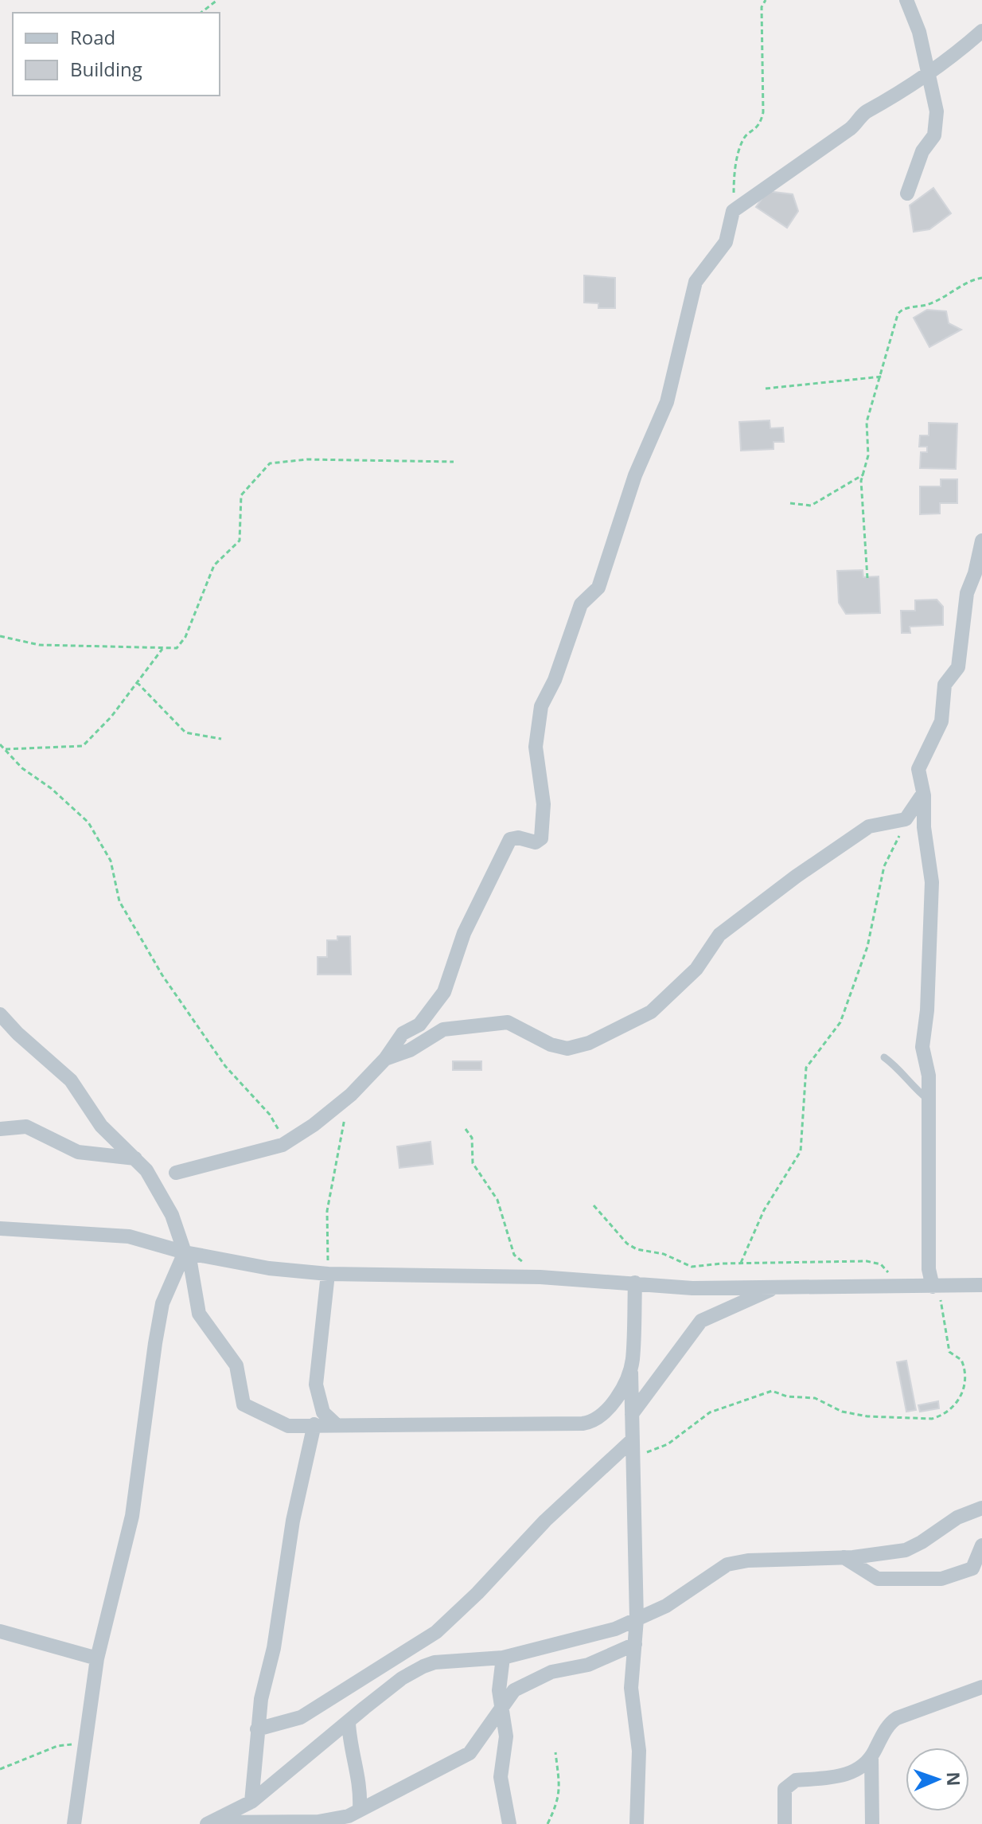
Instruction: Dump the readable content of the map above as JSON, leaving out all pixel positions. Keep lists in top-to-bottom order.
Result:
{
  "legend": ["Road", "Building"],
  "north": "right"
}
